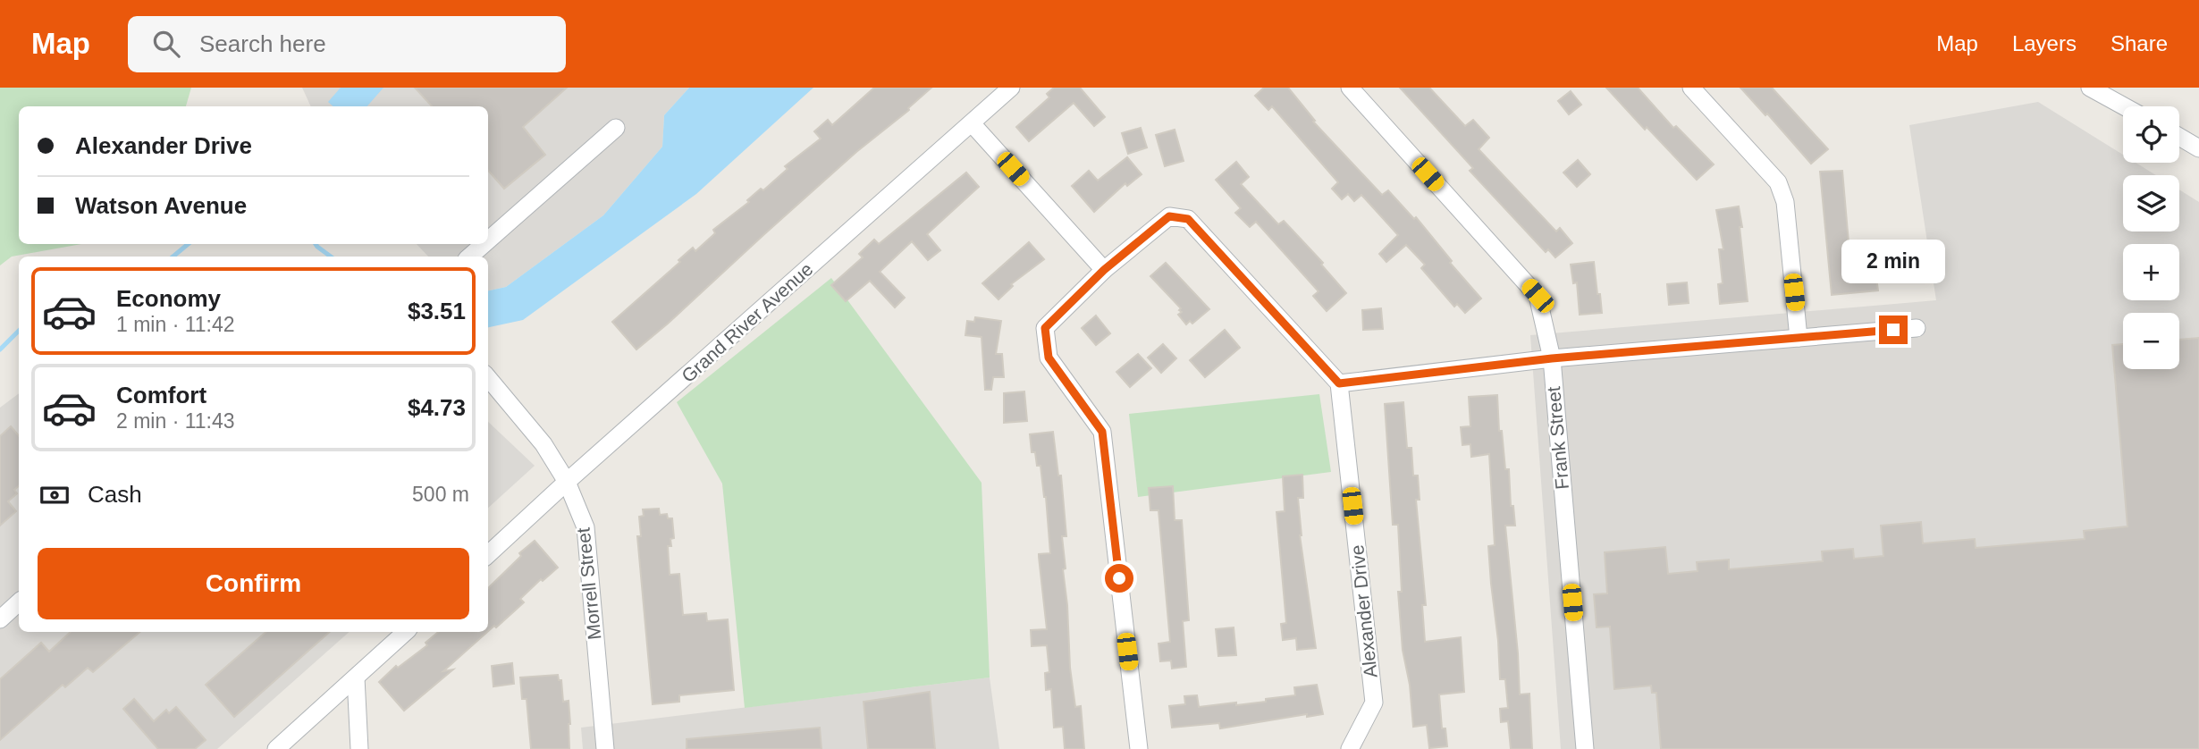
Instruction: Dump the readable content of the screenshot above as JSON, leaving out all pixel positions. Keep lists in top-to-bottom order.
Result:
{
  "streets": {
    "street": [
      "Grand River Avenue",
      "Frank Street",
      "Morrell Street",
      "Alexander Drive"
    ]
  },
  "crossings": [
    ["Grand River Avenue", "Morrell Street"]
  ],
  "page": {
    "header": "Map",
    "search": "Search here",
    "nav": ["Map", "Layers", "Share"],
    "map_buttons": ["+", "−"],
    "banner": ["Alexander Drive", "Watson Avenue"],
    "bubble": "2 min",
    "list": [
      {
        "name": "Economy",
        "note": "1 min · 11:42",
        "value": "$3.51"
      },
      {
        "name": "Comfort",
        "note": "2 min · 11:43",
        "value": "$4.73"
      }
    ],
    "pay": ["Cash", "500 m"],
    "buttons": "Confirm"
  }
}
